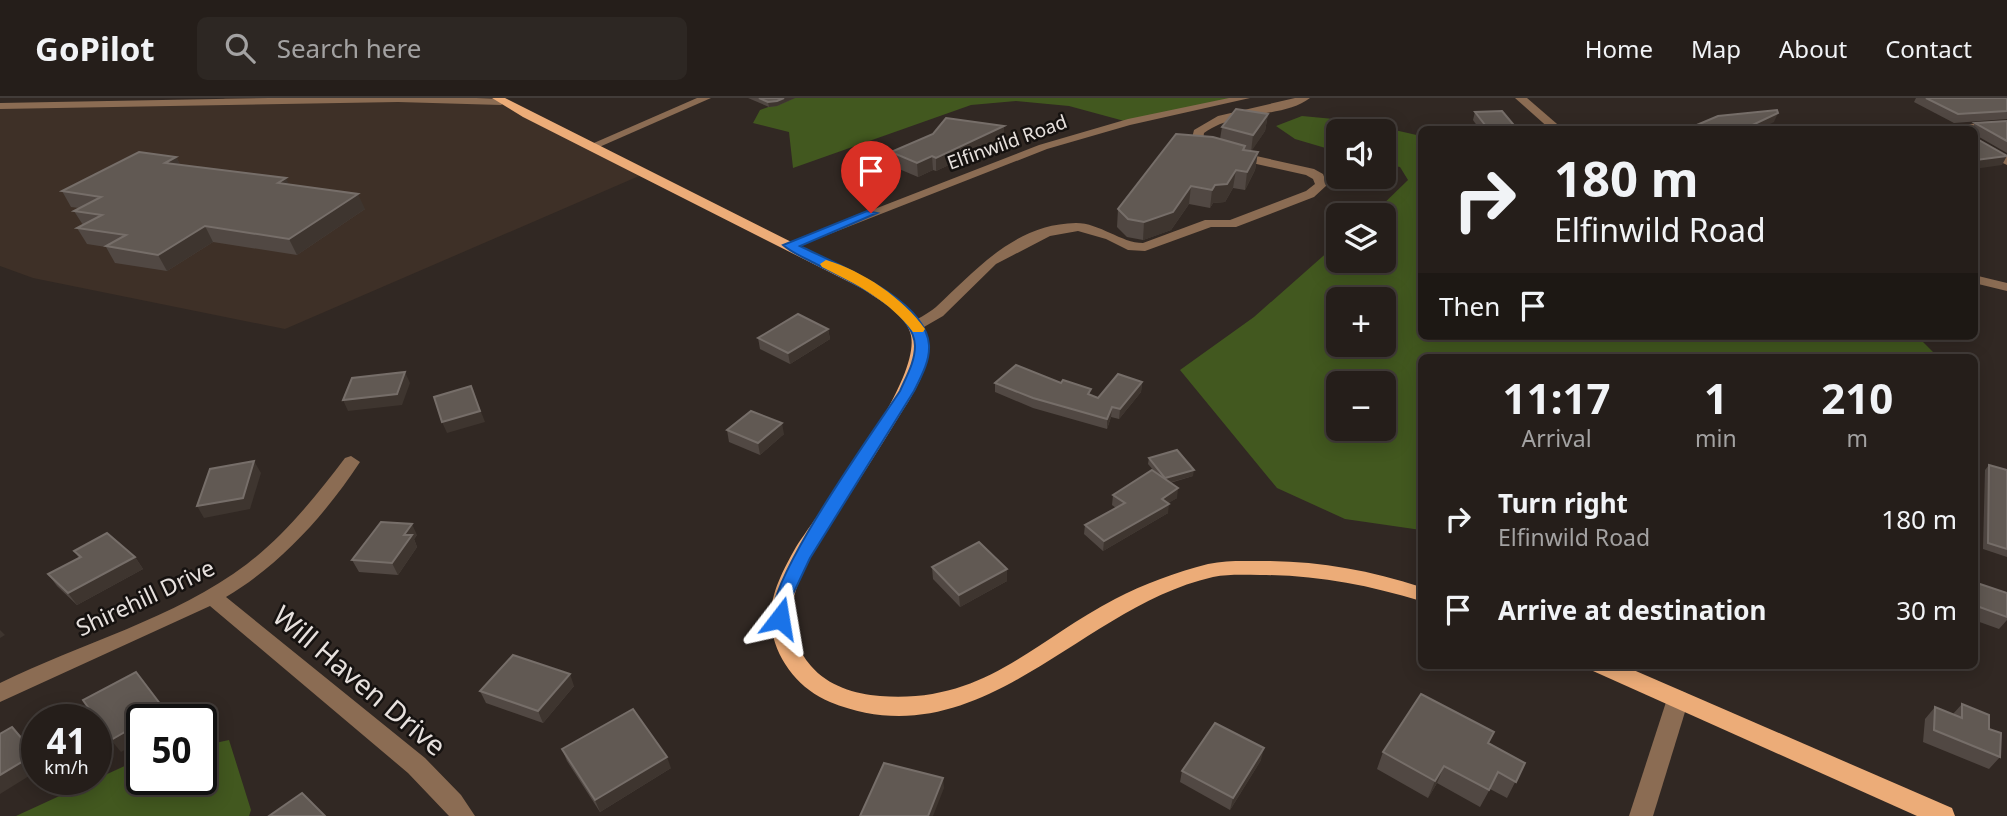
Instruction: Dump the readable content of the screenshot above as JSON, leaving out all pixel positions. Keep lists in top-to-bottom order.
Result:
{
  "streets": {
    "street": ["Elfinwild Road", "Shirehill Drive", "Will Haven Drive"]
  },
  "crossings": [
    ["Shirehill Drive", "Will Haven Drive"]
  ],
  "page": {
    "header": "GoPilot",
    "search": "Search here",
    "nav": [
      "Home",
      "Map",
      "About",
      "Contact"
    ],
    "map_buttons": ["+", "−"],
    "turn": ["180 m", "Elfinwild Road"],
    "then": "Then",
    "eta": [
      "11:17",
      "Arrival",
      "1",
      "min",
      "210",
      "m"
    ],
    "list": [
      {
        "name": "Turn right",
        "note": "Elfinwild Road",
        "value": "180 m"
      },
      {
        "name": "Arrive at destination",
        "value": "30 m"
      }
    ],
    "speed": "41 km/h",
    "limit": "50"
  }
}
